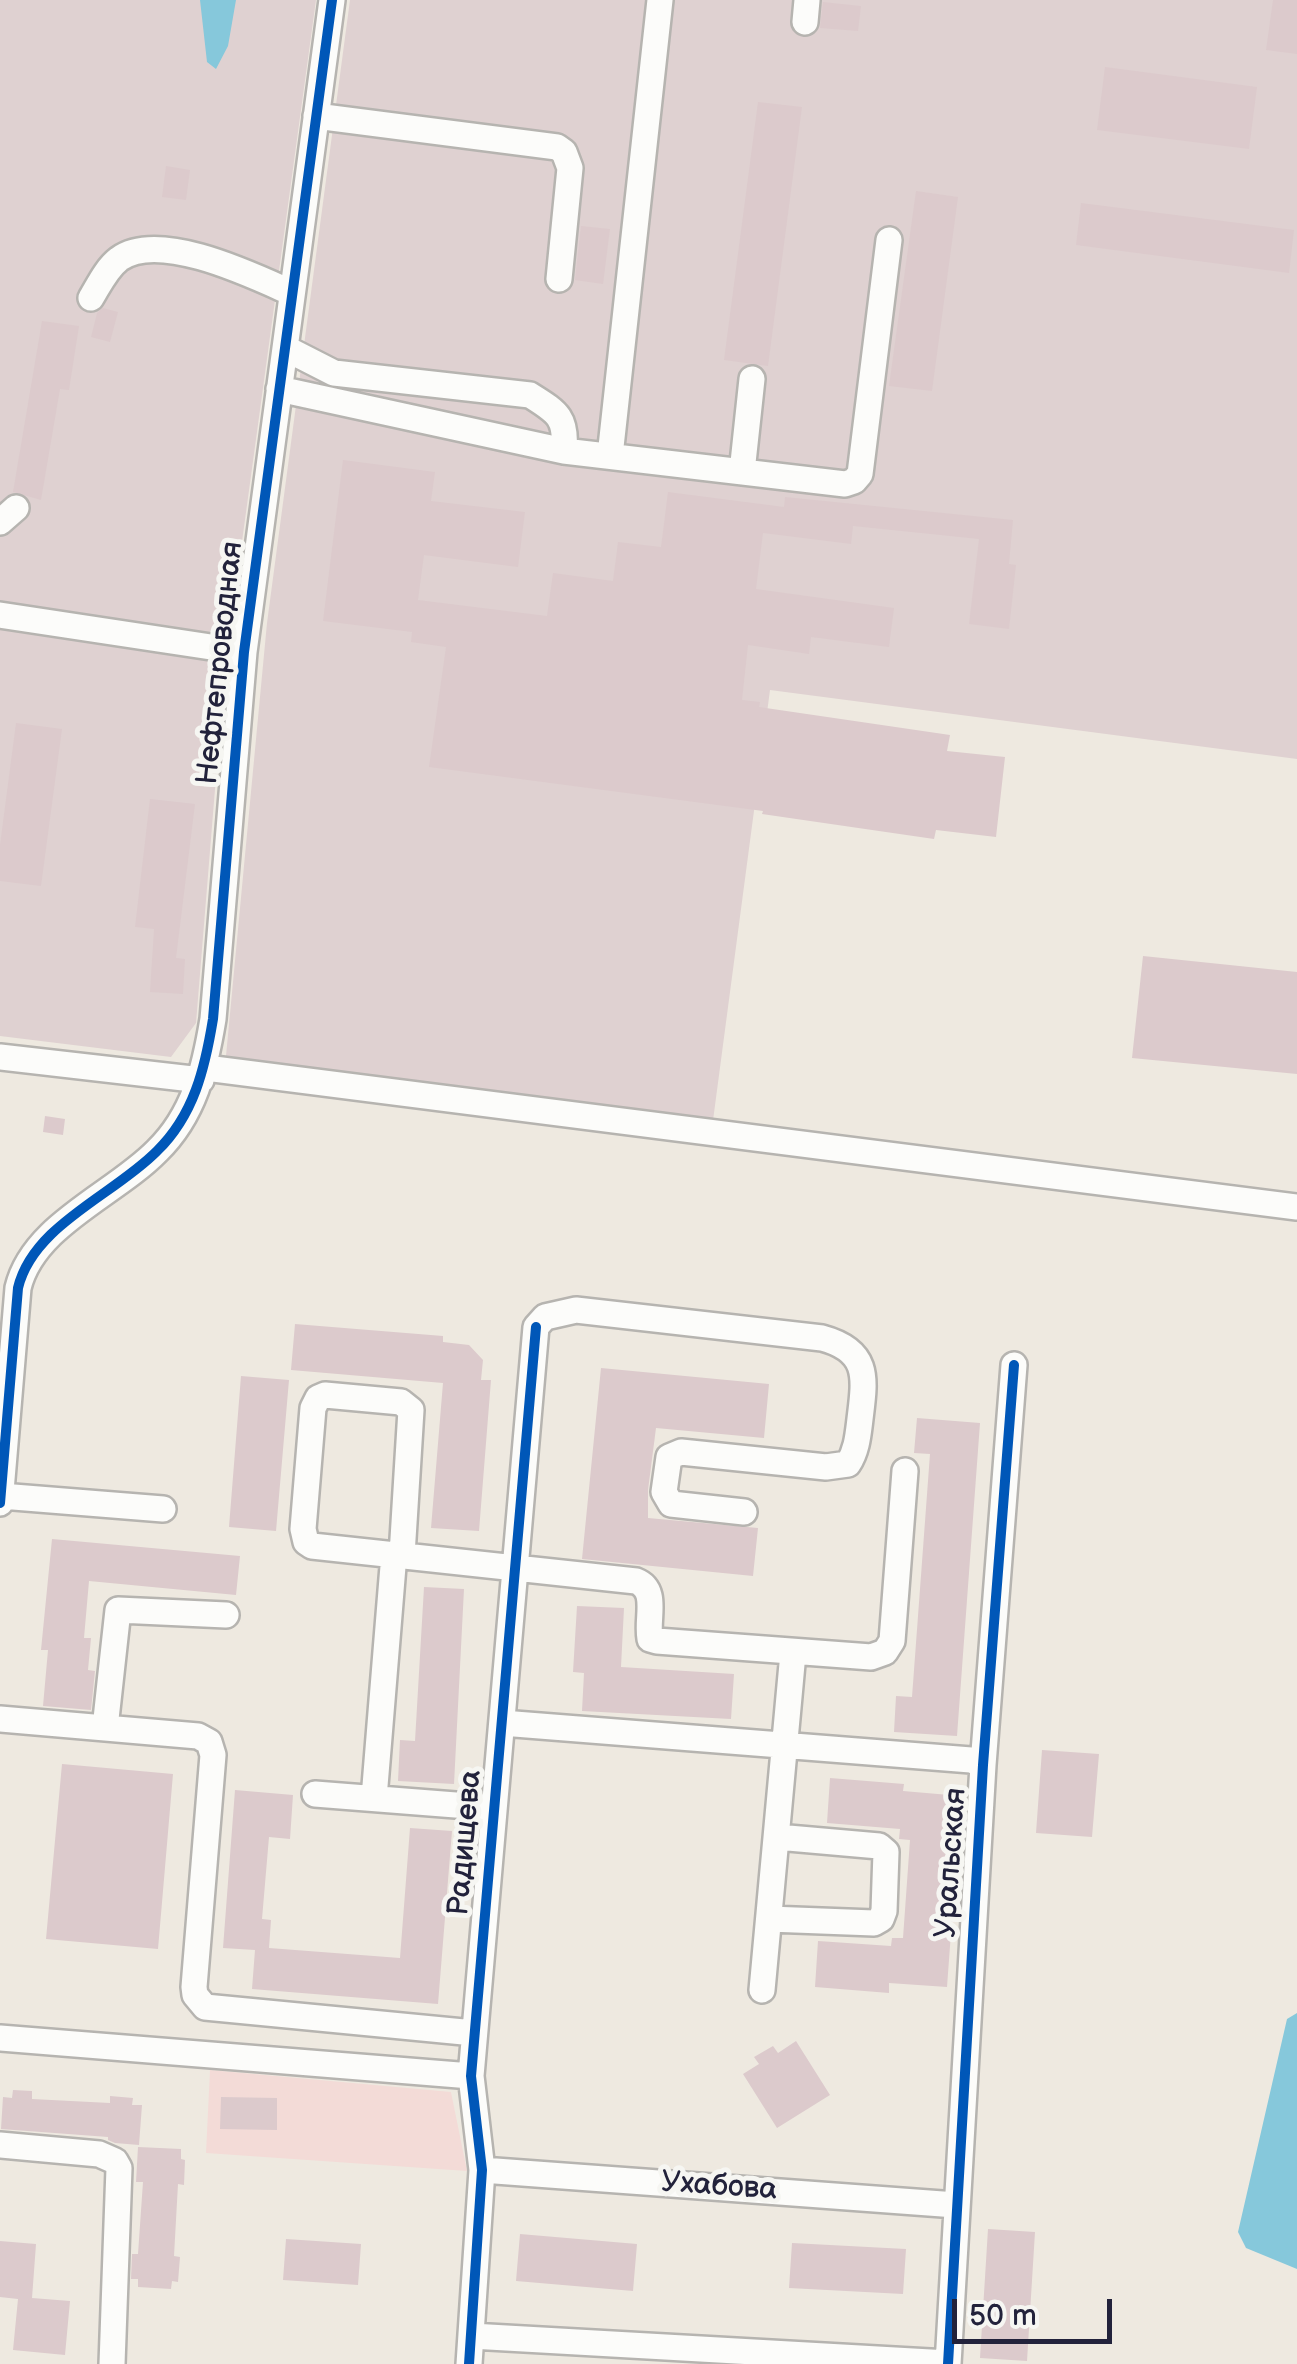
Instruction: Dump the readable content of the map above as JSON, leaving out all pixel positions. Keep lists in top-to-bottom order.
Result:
{
  "streets": {
    "street": [
      "Нефтепроводная",
      "Радищева",
      "Уральская",
      "Ухабова"
    ]
  },
  "crossings": [
    ["Радищева", "Уральская"],
    ["Радищева", "Ухабова"],
    ["Уральская", "Ухабова"]
  ],
  "scale_bar": "50 m"
}
